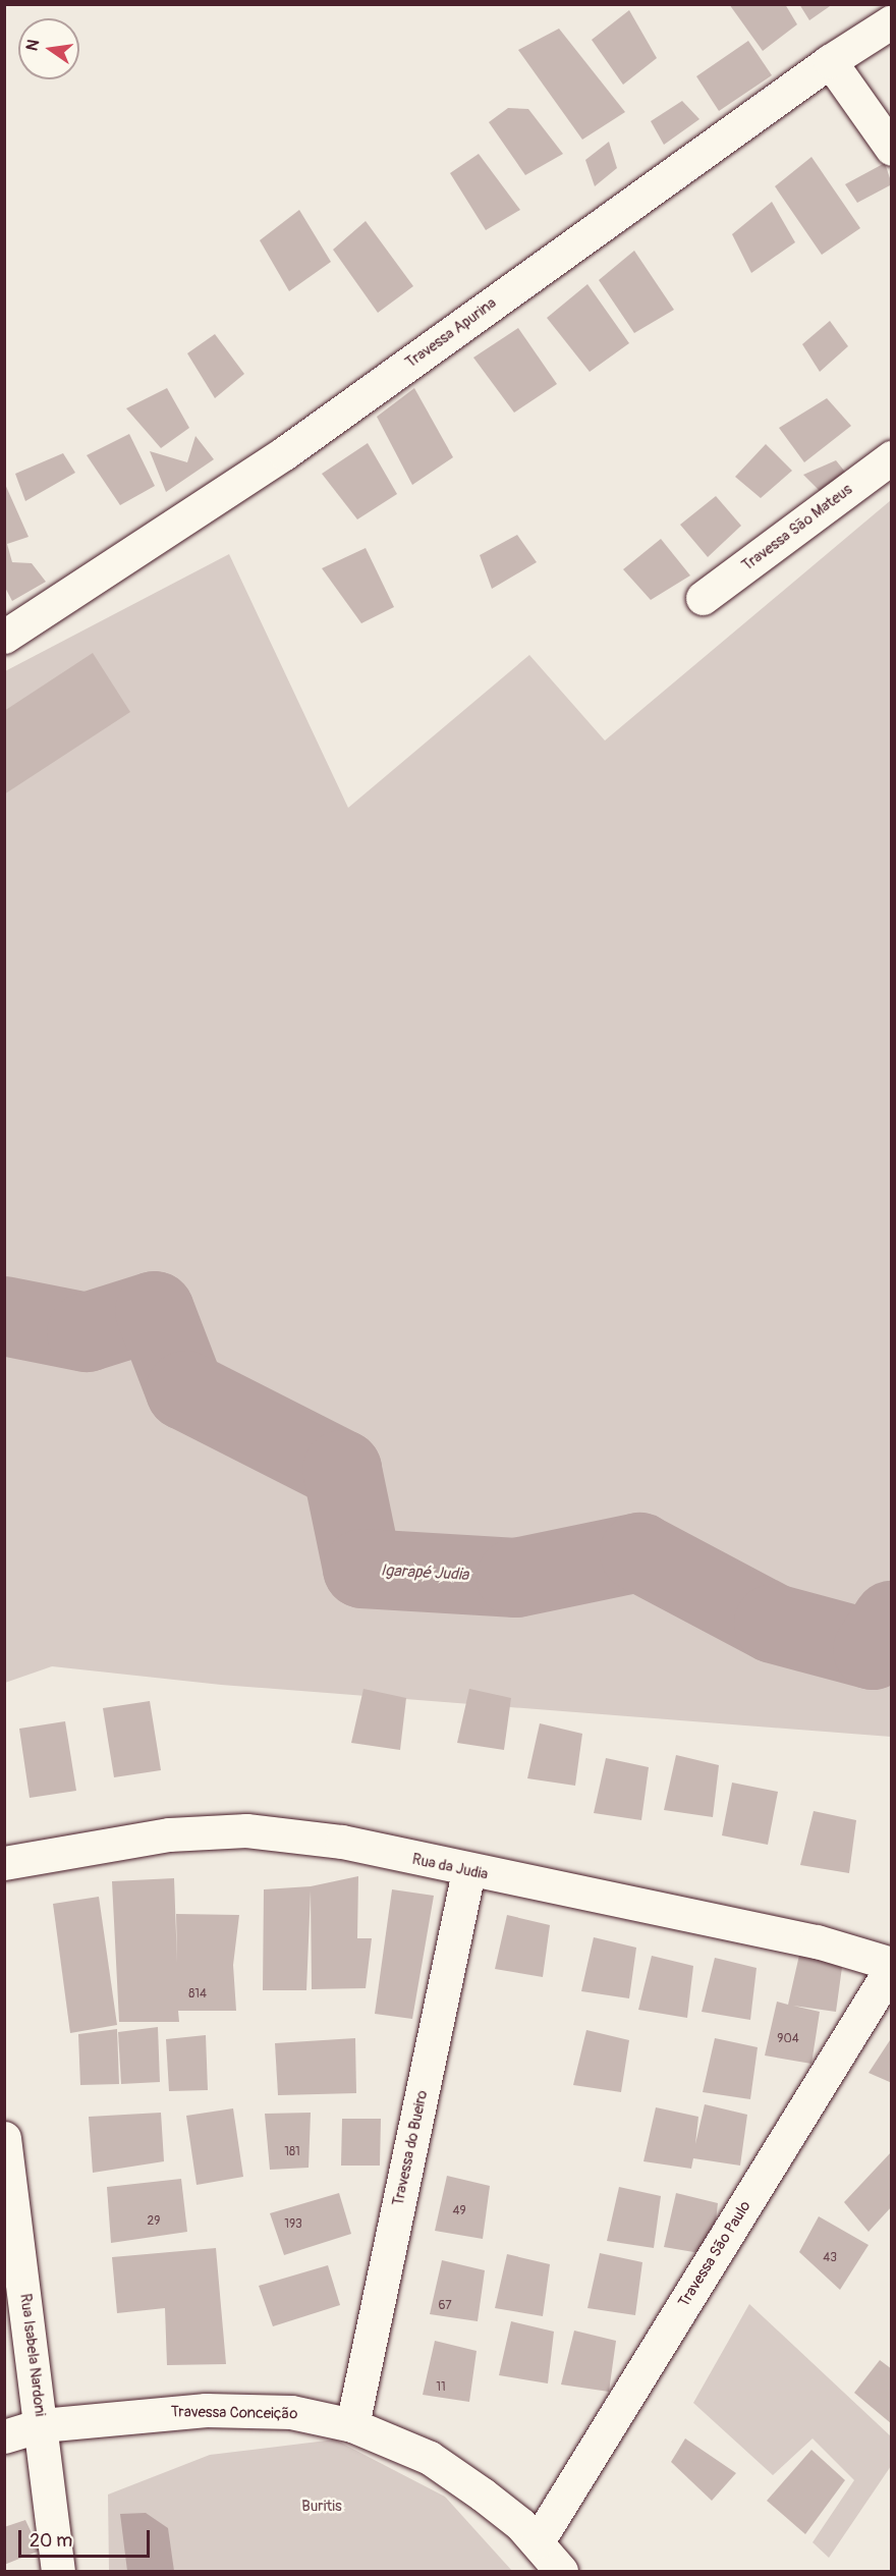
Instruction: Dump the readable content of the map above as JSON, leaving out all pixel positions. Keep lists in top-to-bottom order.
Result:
{
  "streets": {
    "street": [
      "Travessa Apurina",
      "Travessa São Mateus",
      "Rua da Judia",
      "Travessa do Bueiro",
      "Travessa São Paulo",
      "Rua Isabela Nardoni",
      "Travessa Conceição"
    ]
  },
  "crossings": [
    ["Rua da Judia", "Travessa do Bueiro"],
    ["Rua da Judia", "Travessa São Paulo"],
    ["Travessa do Bueiro", "Travessa Conceição"],
    ["Travessa São Paulo", "Travessa Conceição"],
    ["Rua Isabela Nardoni", "Travessa Conceição"]
  ],
  "water": ["Igarapé Judia"],
  "parks": ["Buritis"],
  "house_numbers": [
    "814",
    "904",
    "181",
    "49",
    "29",
    "193",
    "43",
    "67",
    "11"
  ],
  "scale_bar": "20 m",
  "north": "left"
}
